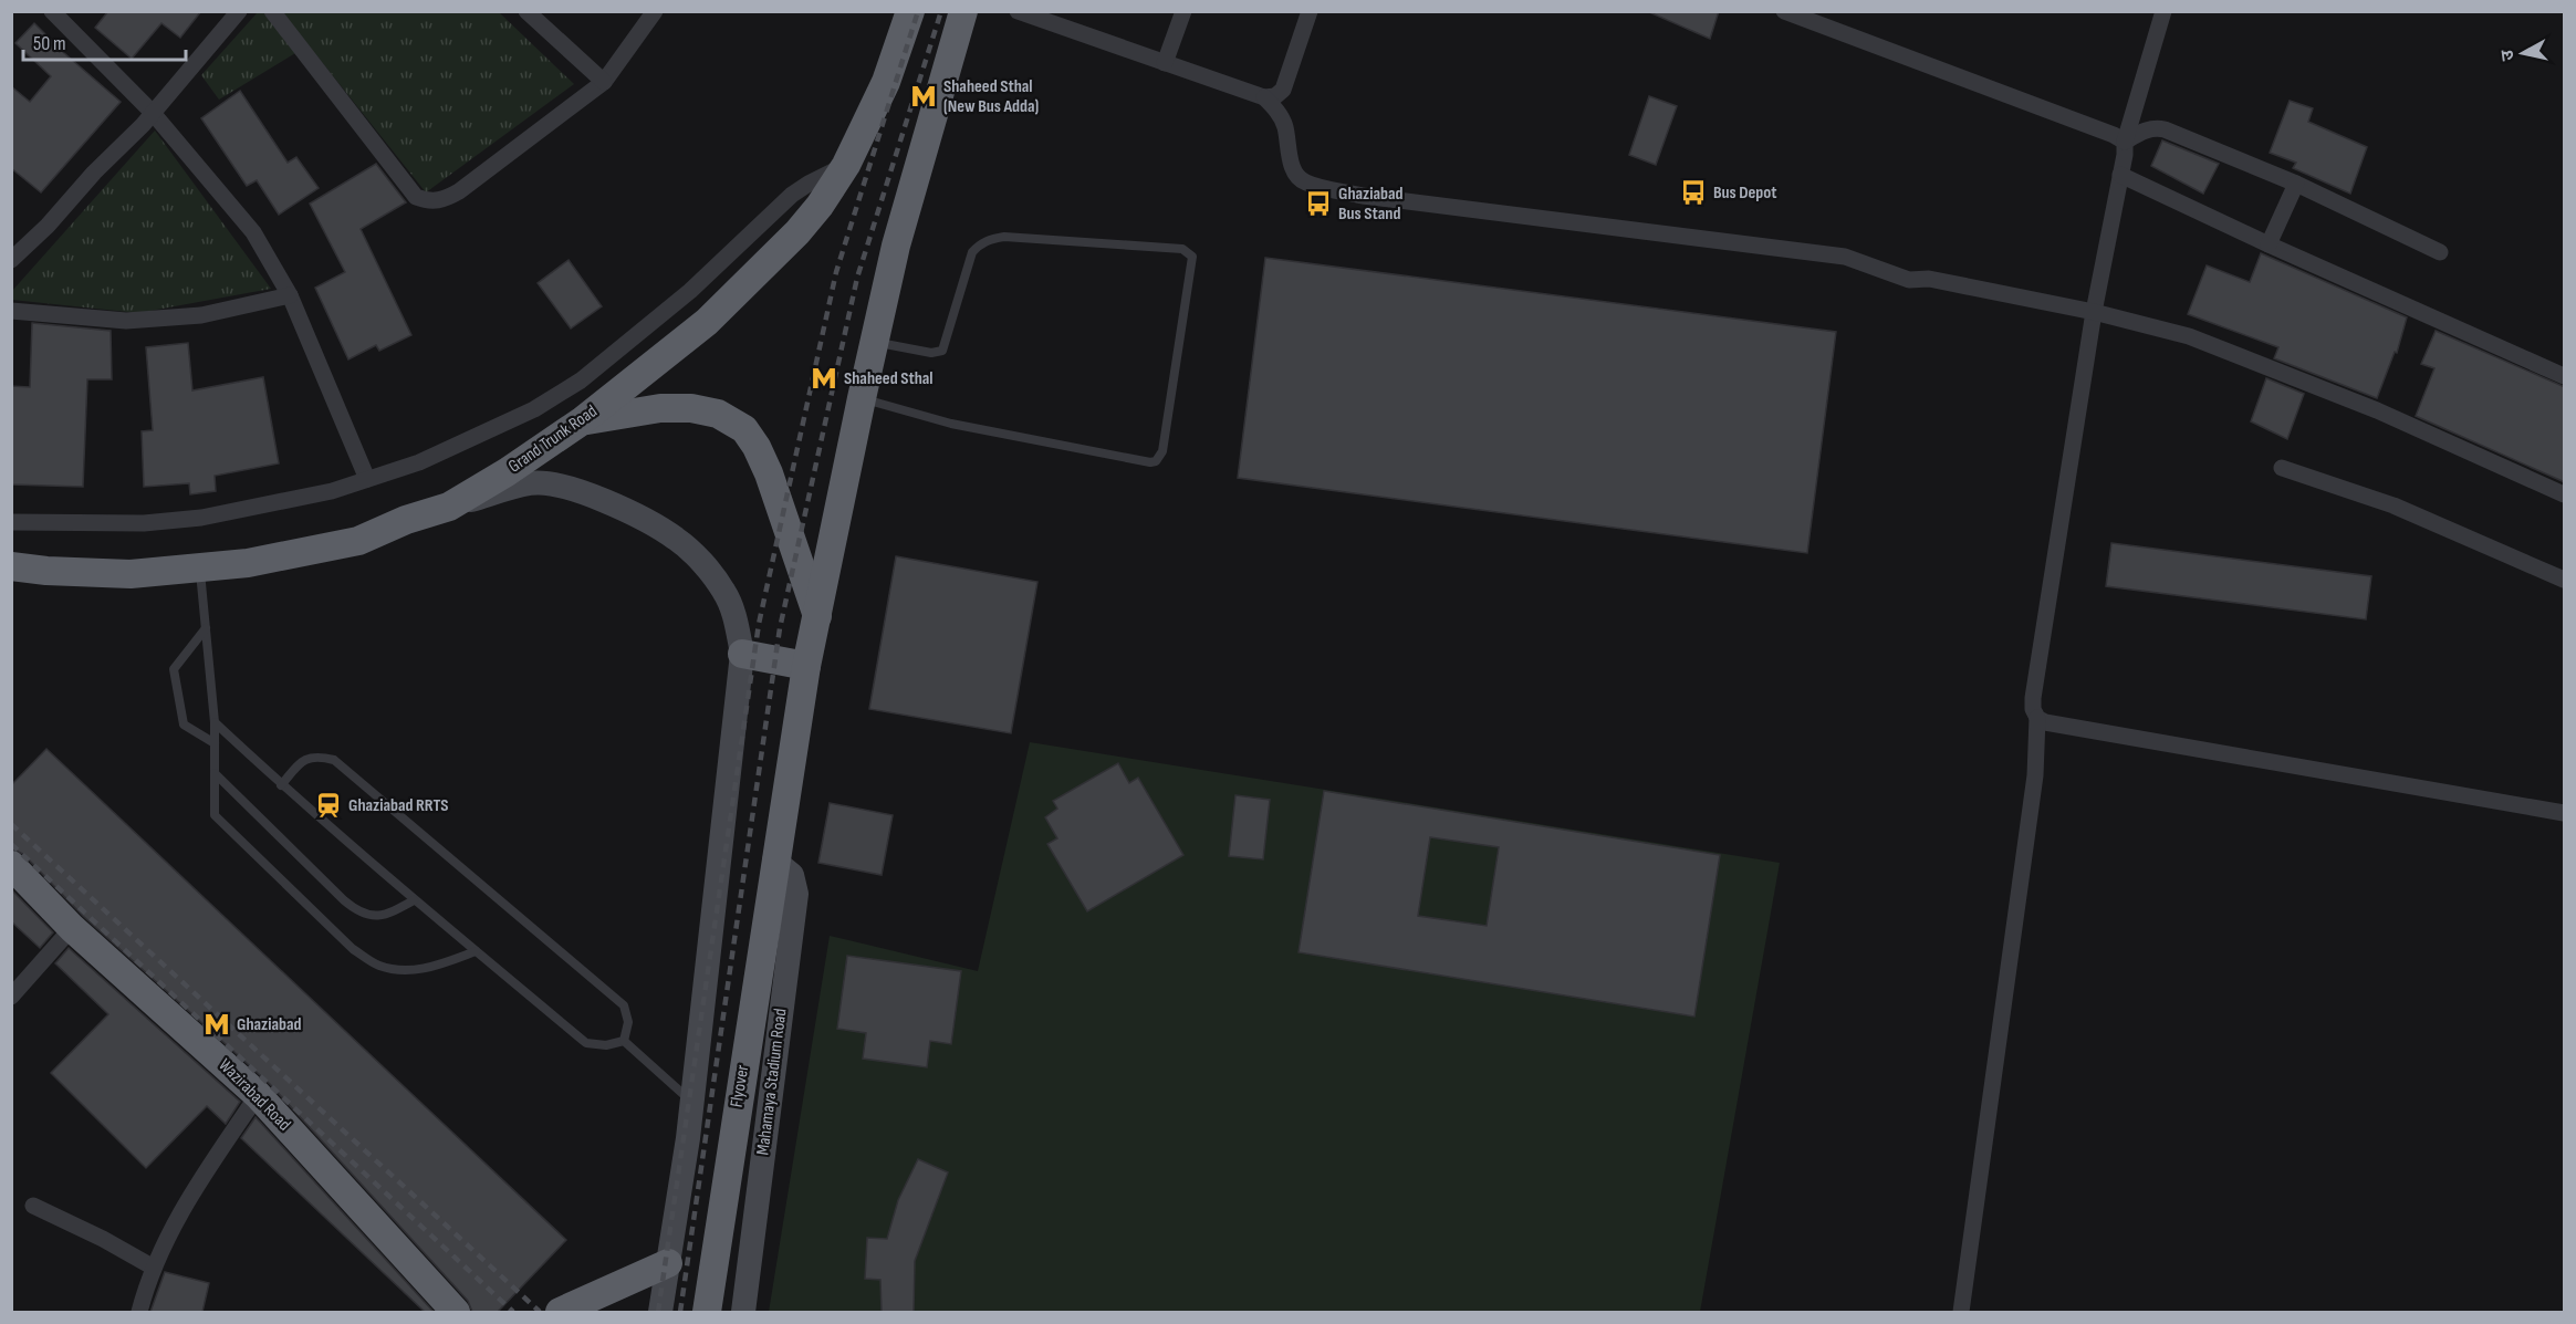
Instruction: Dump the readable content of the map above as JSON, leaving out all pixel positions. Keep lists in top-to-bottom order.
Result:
{
  "streets": {
    "highway": ["Grand Trunk Road", "Flyover", "Wazirabad Road"],
    "main road": ["Mahamaya Stadium Road"]
  },
  "crossings": [
    ["Mahamaya Stadium Road", "Flyover"]
  ],
  "places": {
    "metro station": ["Shaheed Sthal (New Bus Adda)", "Shaheed Sthal", "Ghaziabad"],
    "bus stop": ["Bus Depot", "Ghaziabad Bus Stand"],
    "station": ["Ghaziabad RRTS"]
  },
  "scale_bar": "50 m",
  "north": "left"
}
